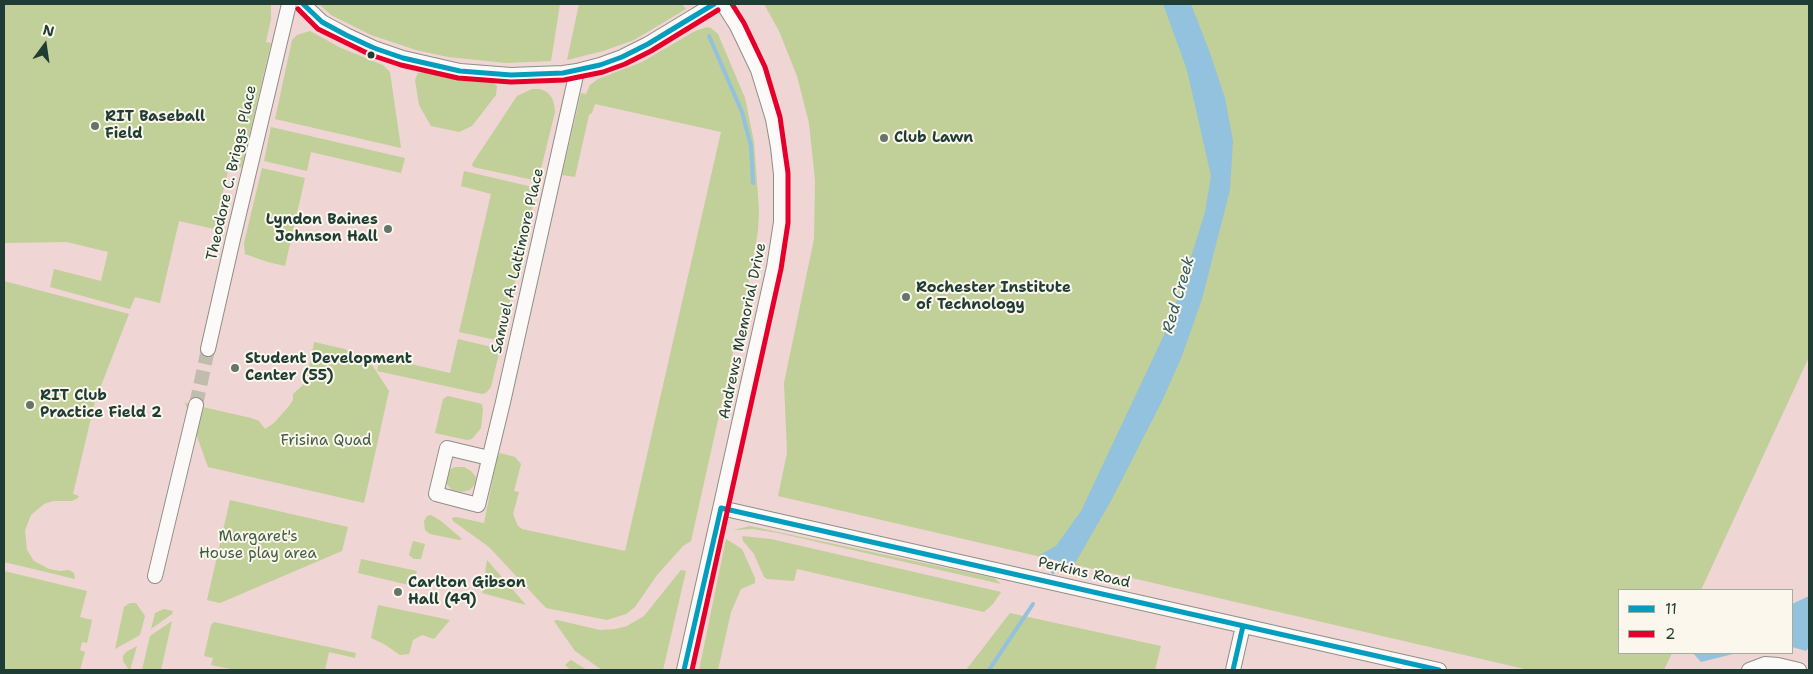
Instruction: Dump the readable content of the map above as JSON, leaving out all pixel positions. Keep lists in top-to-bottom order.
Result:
{
  "streets": {
    "street": [
      "Theodore C. Briggs Place",
      "Samuel A. Lattimore Place",
      "Andrews Memorial Drive",
      "Perkins Road"
    ]
  },
  "crossings": [
    ["Andrews Memorial Drive", "Perkins Road"]
  ],
  "water": ["Red Creek"],
  "parks": ["Frisina Quad", "Margaret's House play area"],
  "places": [
    "RIT Baseball Field",
    "Club Lawn",
    "Lyndon Baines Johnson Hall",
    "Rochester Institute of Technology",
    "Student Development Center (55)",
    "RIT Club Practice Field 2",
    "Carlton Gibson Hall (49)"
  ],
  "lines": ["transit line 11", "transit line 2"],
  "legend": ["11", "2"],
  "north": "top"
}
